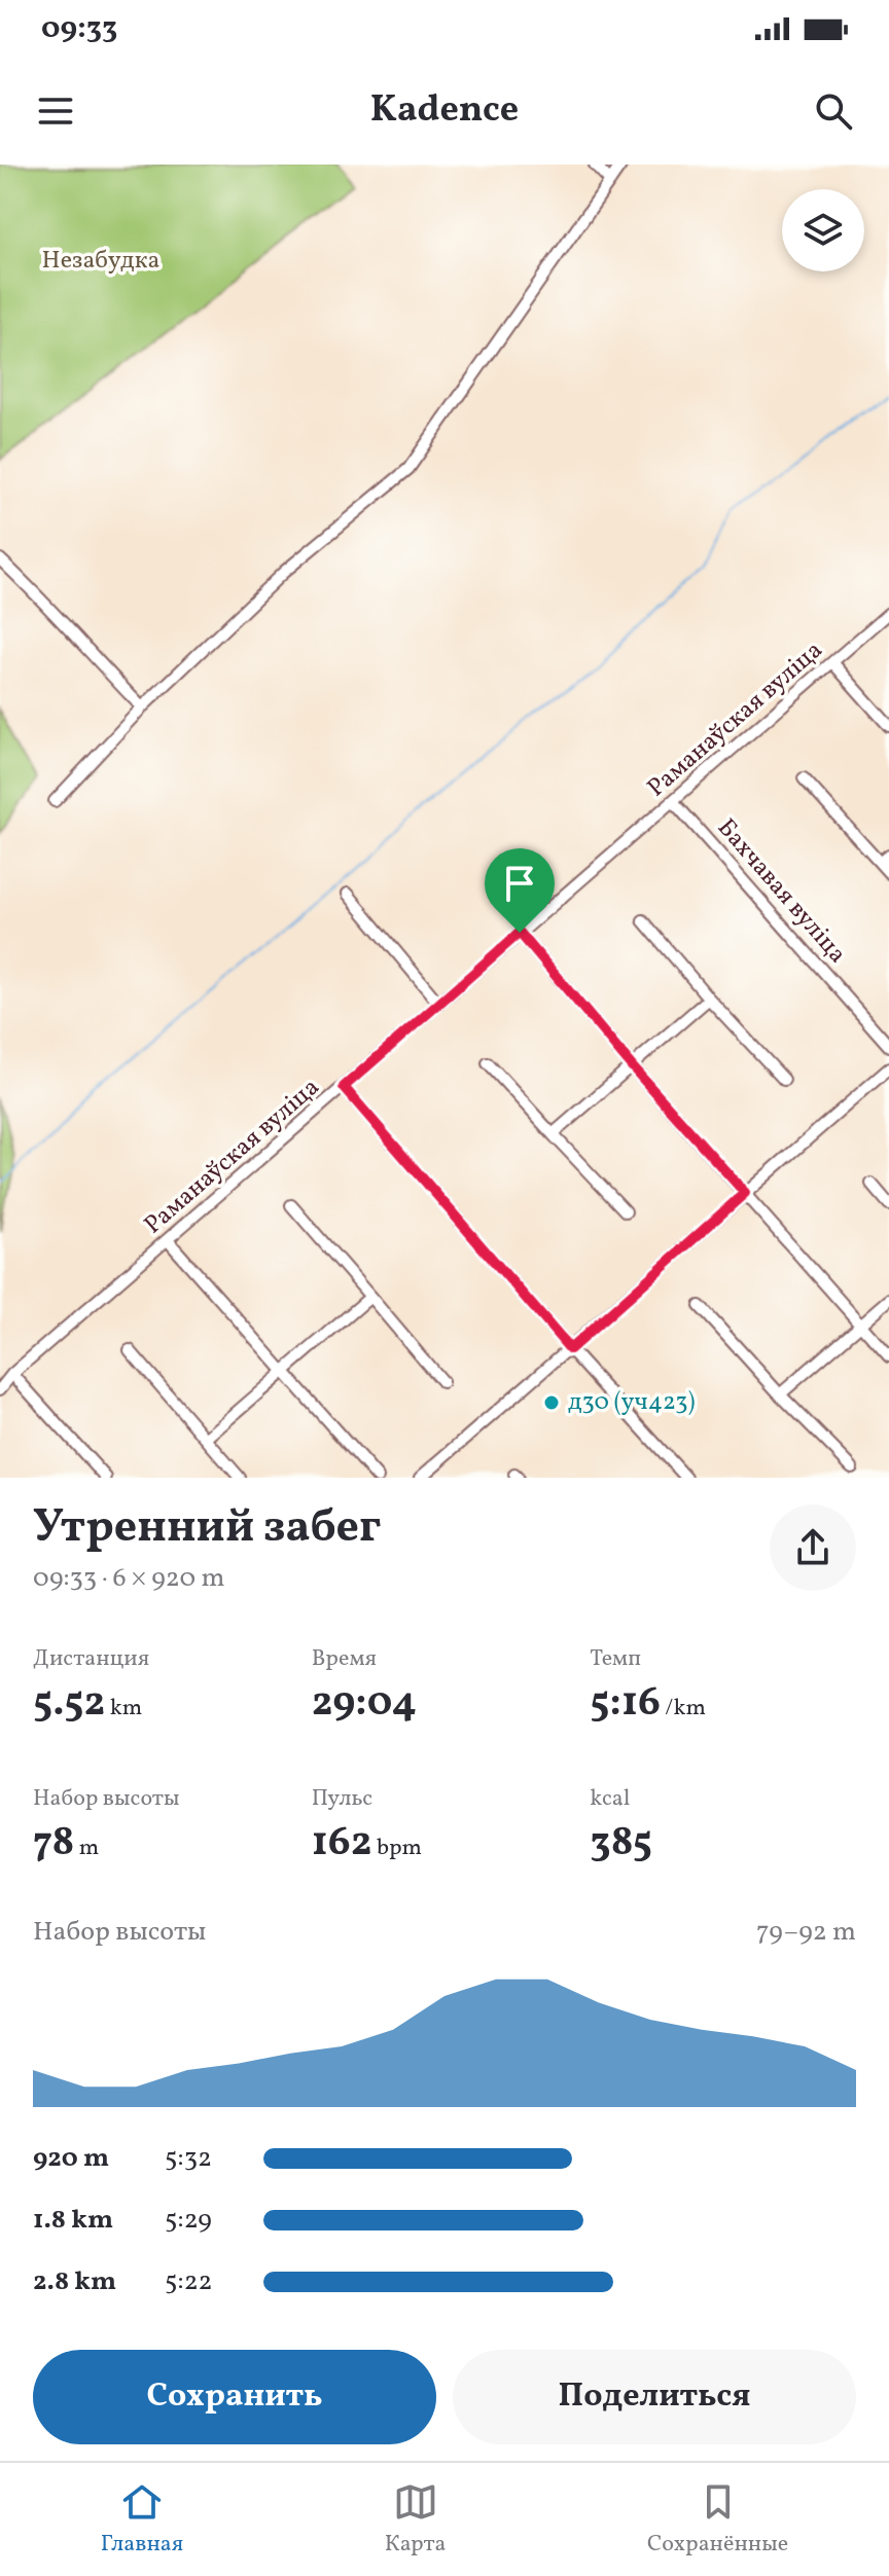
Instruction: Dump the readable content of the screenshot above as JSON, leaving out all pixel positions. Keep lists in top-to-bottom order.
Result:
{
  "streets": {
    "street": ["Раманаўская вуліца", "Бахчавая вуліца"]
  },
  "crossings": [
    ["Раманаўская вуліца", "Бахчавая вуліца"]
  ],
  "parks": ["Незабудка"],
  "places": ["д30 (уч423)"],
  "page": {
    "status": "09:33",
    "header": "Kadence",
    "heading": ["Утренний забег", "09:33 · 6 × 920 m"],
    "stats": [
      ["Дистанция", "5.52 km"],
      ["Время", "29:04"],
      ["Темп", "5:16 /km"],
      ["Набор высоты", "78 m"],
      ["Пульс", "162 bpm"],
      ["kcal", "385"]
    ],
    "chart": ["Набор высоты", "79–92 m"],
    "list": [
      {
        "name": "920 m",
        "note": "5:32"
      },
      {
        "name": "1.8 km",
        "note": "5:29"
      },
      {
        "name": "2.8 km",
        "note": "5:22"
      }
    ],
    "buttons": ["Сохранить", "Поделиться"],
    "tabs": ["Главная", "Карта", "Сохранённые"]
  }
}
